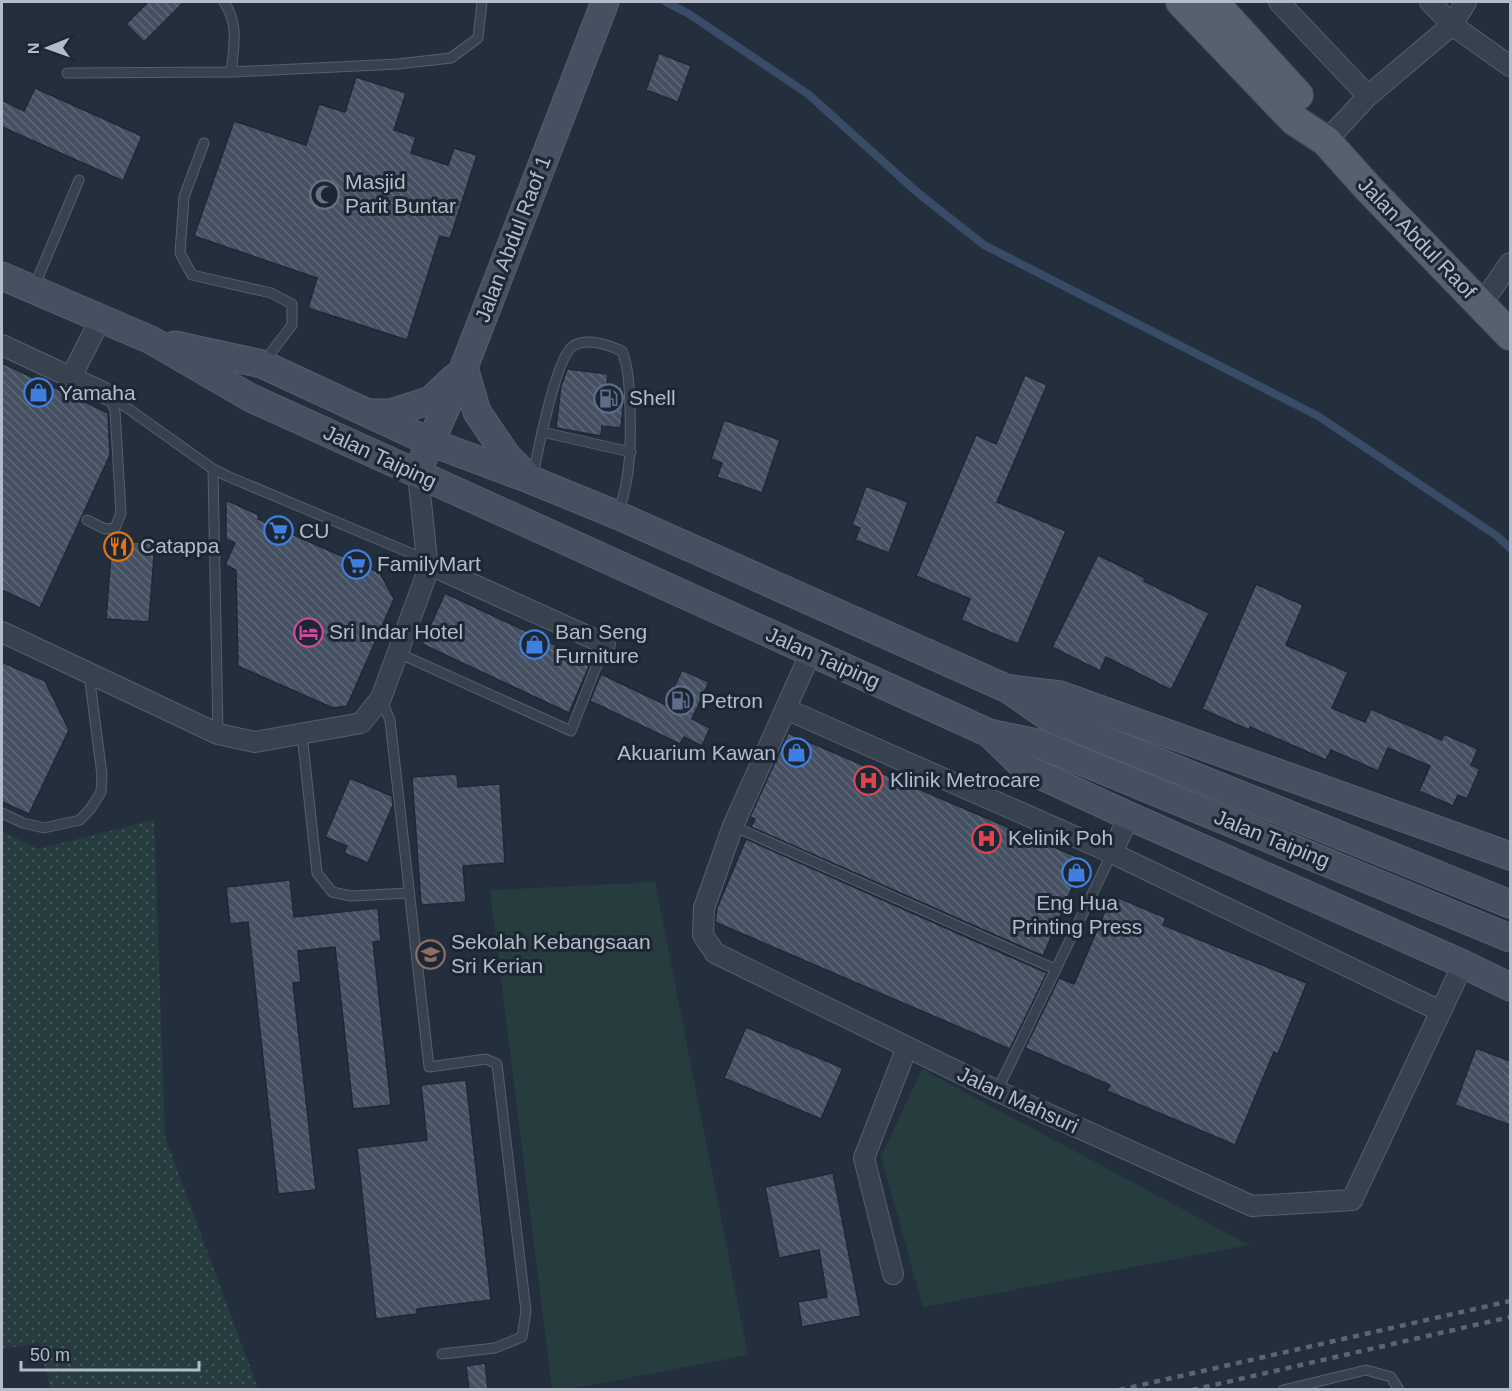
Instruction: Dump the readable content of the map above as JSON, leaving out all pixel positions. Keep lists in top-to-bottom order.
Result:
{
  "streets": {
    "main road": ["Jalan Abdul Raof", "Jalan Abdul Raof 1", "Jalan Taiping"],
    "street": ["Jalan Mahsuri"]
  },
  "crossings": [
    ["Jalan Abdul Raof 1", "Jalan Taiping"]
  ],
  "places": {
    "mosque": ["Masjid Parit Buntar"],
    "shop": [
      "Yamaha",
      "Ban Seng Furniture",
      "Akuarium Kawan",
      "Eng Hua Printing Press"
    ],
    "fuel station": ["Shell", "Petron"],
    "supermarket": ["CU", "FamilyMart"],
    "restaurant": ["Catappa"],
    "hotel": ["Sri Indar Hotel"],
    "hospital": ["Klinik Metrocare", "Kelinik Poh"],
    "school or university": ["Sekolah Kebangsaan Sri Kerian"]
  },
  "scale_bar": "50 m",
  "north": "left"
}
